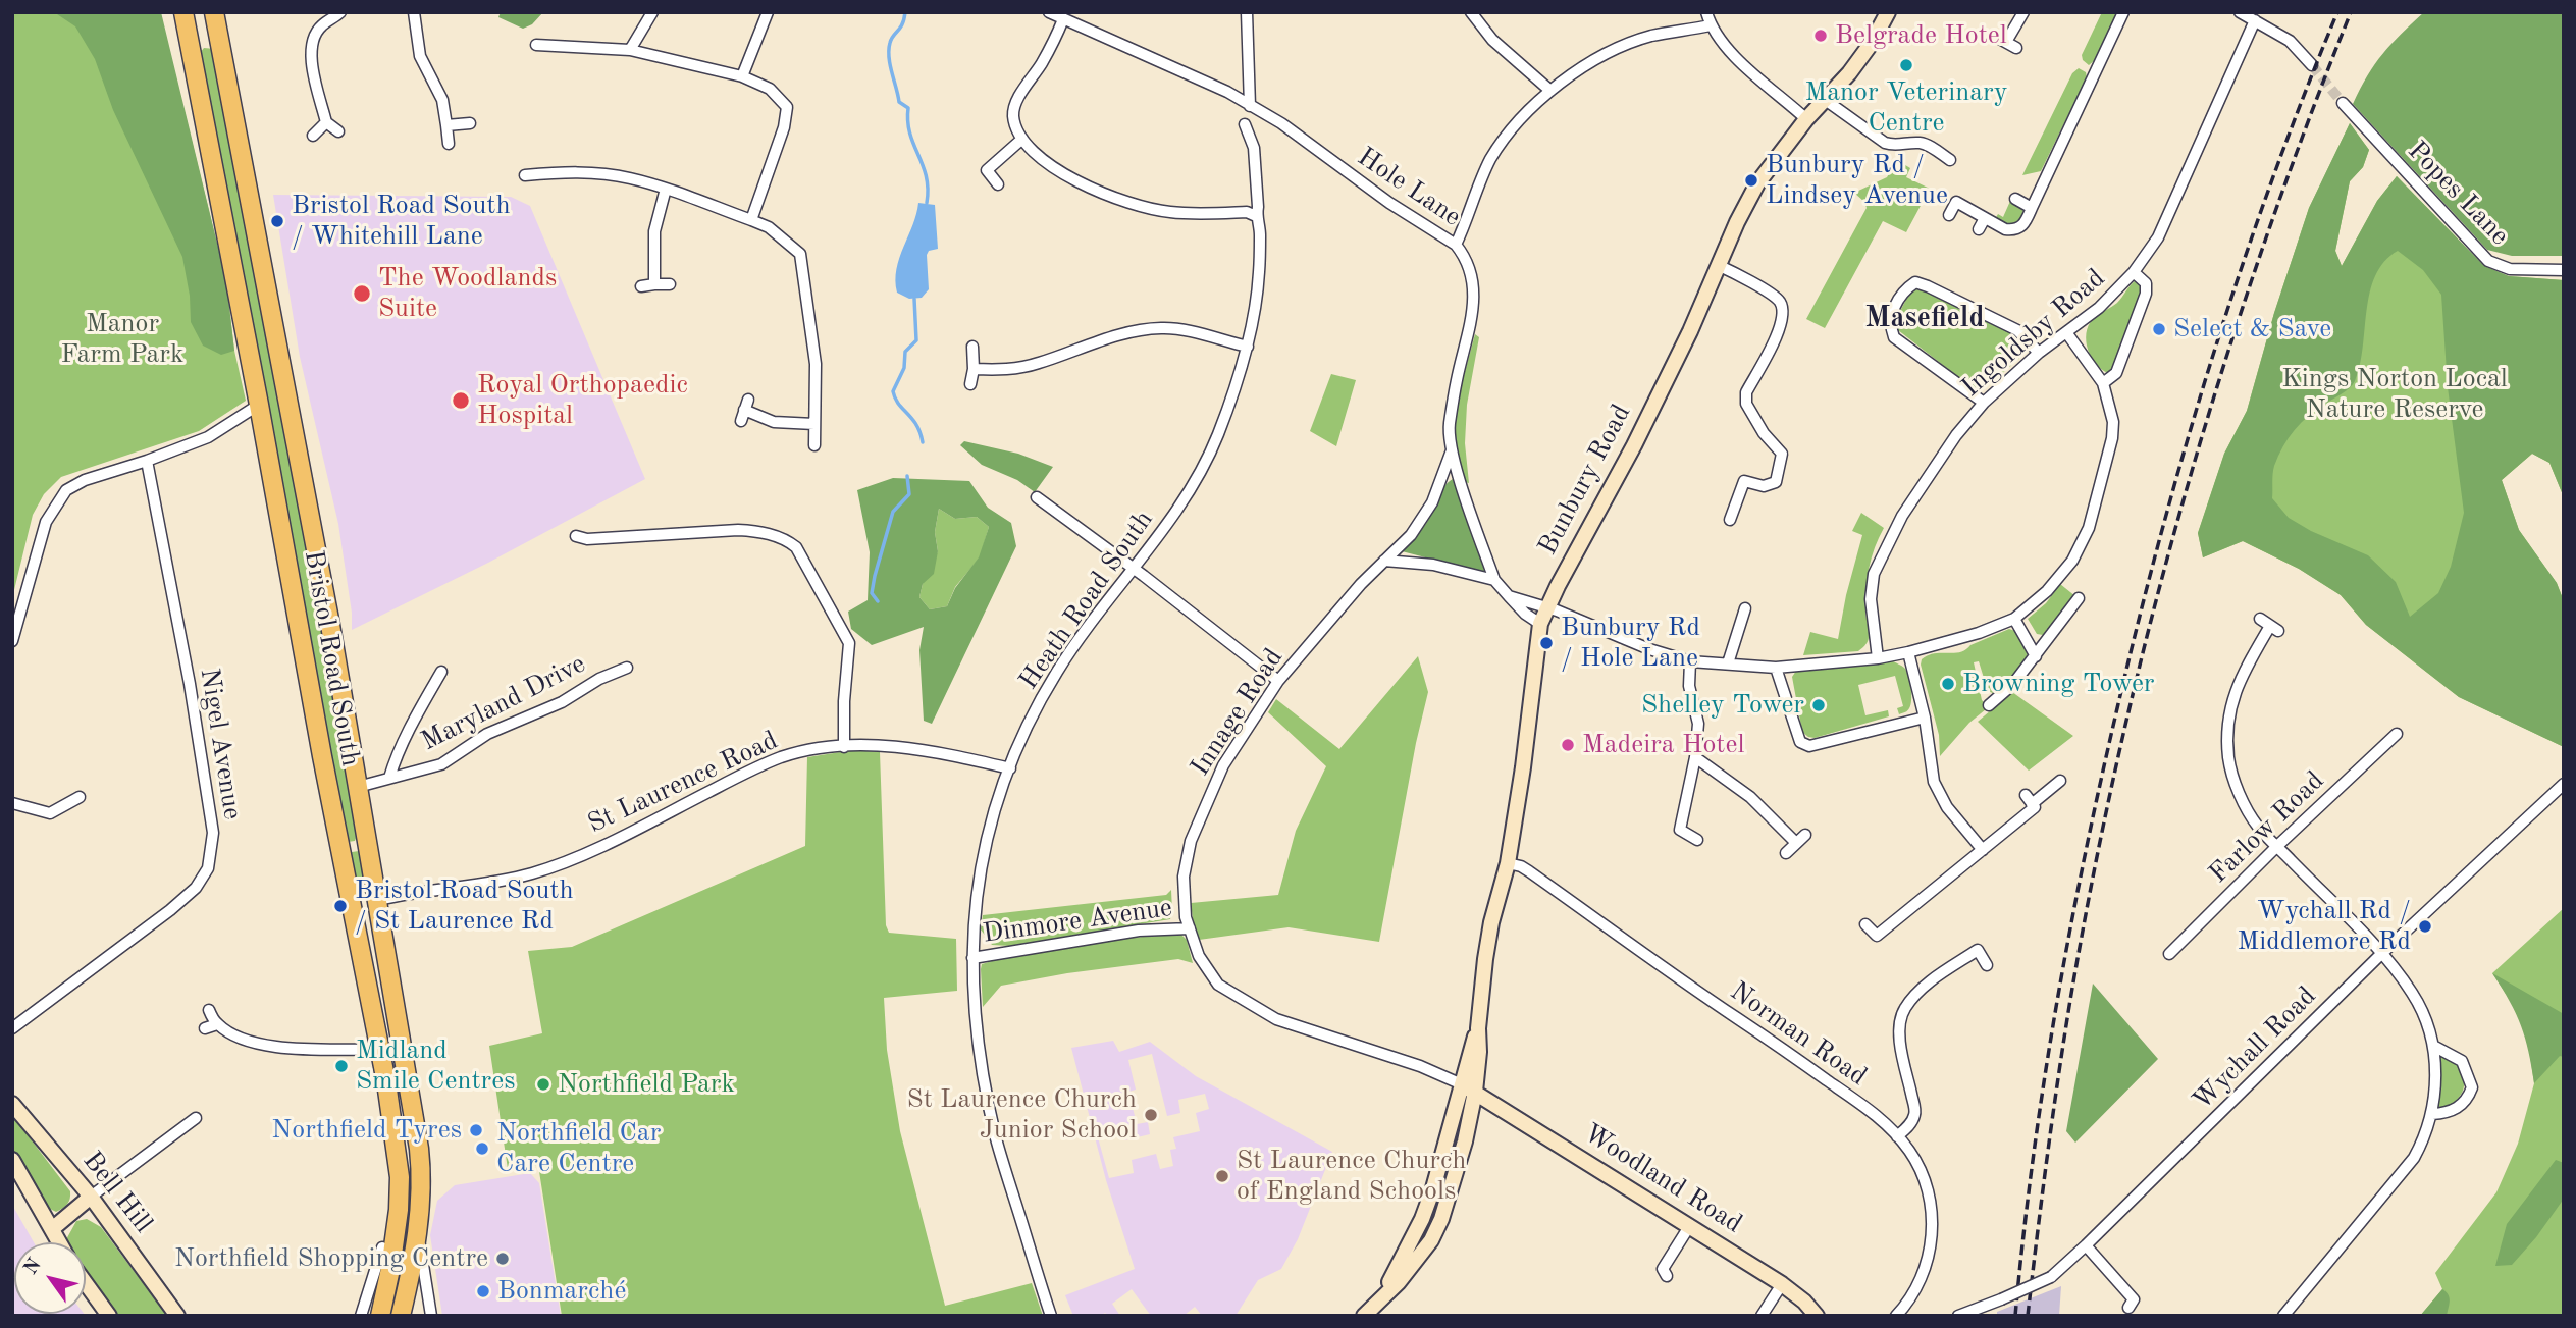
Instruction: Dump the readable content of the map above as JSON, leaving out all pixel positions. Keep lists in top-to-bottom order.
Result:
{
  "streets": {
    "highway": ["Bristol Road South"],
    "main road": ["Bunbury Road", "Woodland Road", "Bell Hill"],
    "street": [
      "Hole Lane",
      "Popes Lane",
      "Ingoldsby Road",
      "Heath Road South",
      "Maryland Drive",
      "Innage Road",
      "Nigel Avenue",
      "St Laurence Road",
      "Farlow Road",
      "Dinmore Avenue",
      "Norman Road",
      "Wychall Road"
    ]
  },
  "crossings": [
    ["Hole Lane", "Bunbury Road"],
    ["Hole Lane", "Innage Road"],
    ["Bunbury Road", "Innage Road"],
    ["Bunbury Road", "Norman Road"],
    ["Bunbury Road", "Woodland Road"],
    ["Heath Road South", "St Laurence Road"],
    ["Heath Road South", "Dinmore Avenue"],
    ["Bristol Road South", "Maryland Drive"],
    ["Bristol Road South", "St Laurence Road"],
    ["Innage Road", "Dinmore Avenue"],
    ["Innage Road", "Woodland Road"]
  ],
  "districts": ["Masefield"],
  "parks": ["Manor Farm Park", "Kings Norton Local Nature Reserve"],
  "places": [
    "Belgrade Hotel",
    "Manor Veterinary Centre",
    "Bunbury Rd / Lindsey Avenue",
    "Bristol Road South / Whitehill Lane",
    "The Woodlands Suite",
    "Select & Save",
    "Royal Orthopaedic Hospital",
    "Bunbury Rd / Hole Lane",
    "Browning Tower",
    "Shelley Tower",
    "Madeira Hotel",
    "Bristol Road South / St Laurence Rd",
    "Wychall Rd / Middlemore Rd",
    "Midland Smile Centres",
    "Northfield Park",
    "St Laurence Church Junior School",
    "Northfield Tyres",
    "Northfield Car Care Centre",
    "St Laurence Church of England Schools",
    "Northfield Shopping Centre",
    "Bonmarché"
  ],
  "north": "top left"
}
